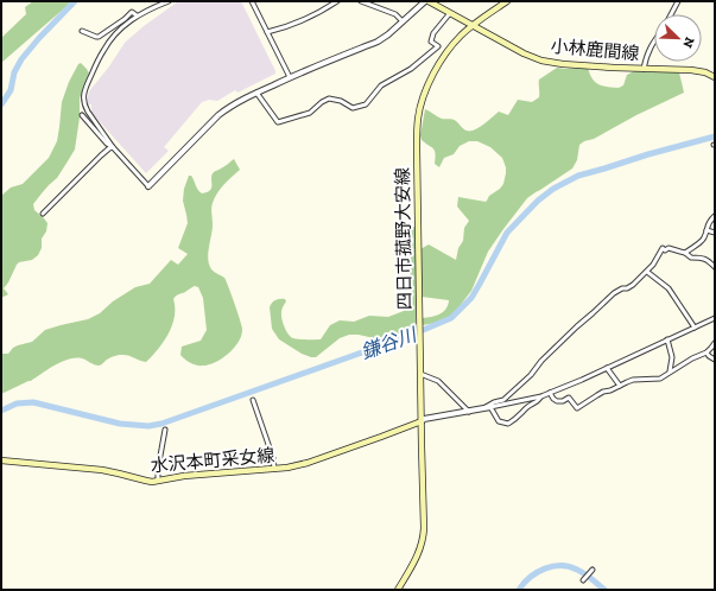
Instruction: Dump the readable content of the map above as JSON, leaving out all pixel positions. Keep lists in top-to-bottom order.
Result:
{
  "streets": {
    "main road": ["小林鹿間線", "四日市菰野大安線", "水沢本町采女線"]
  },
  "crossings": [
    ["小林鹿間線", "四日市菰野大安線"],
    ["四日市菰野大安線", "水沢本町采女線"]
  ],
  "water": ["鎌谷川"],
  "north": "bottom right"
}
